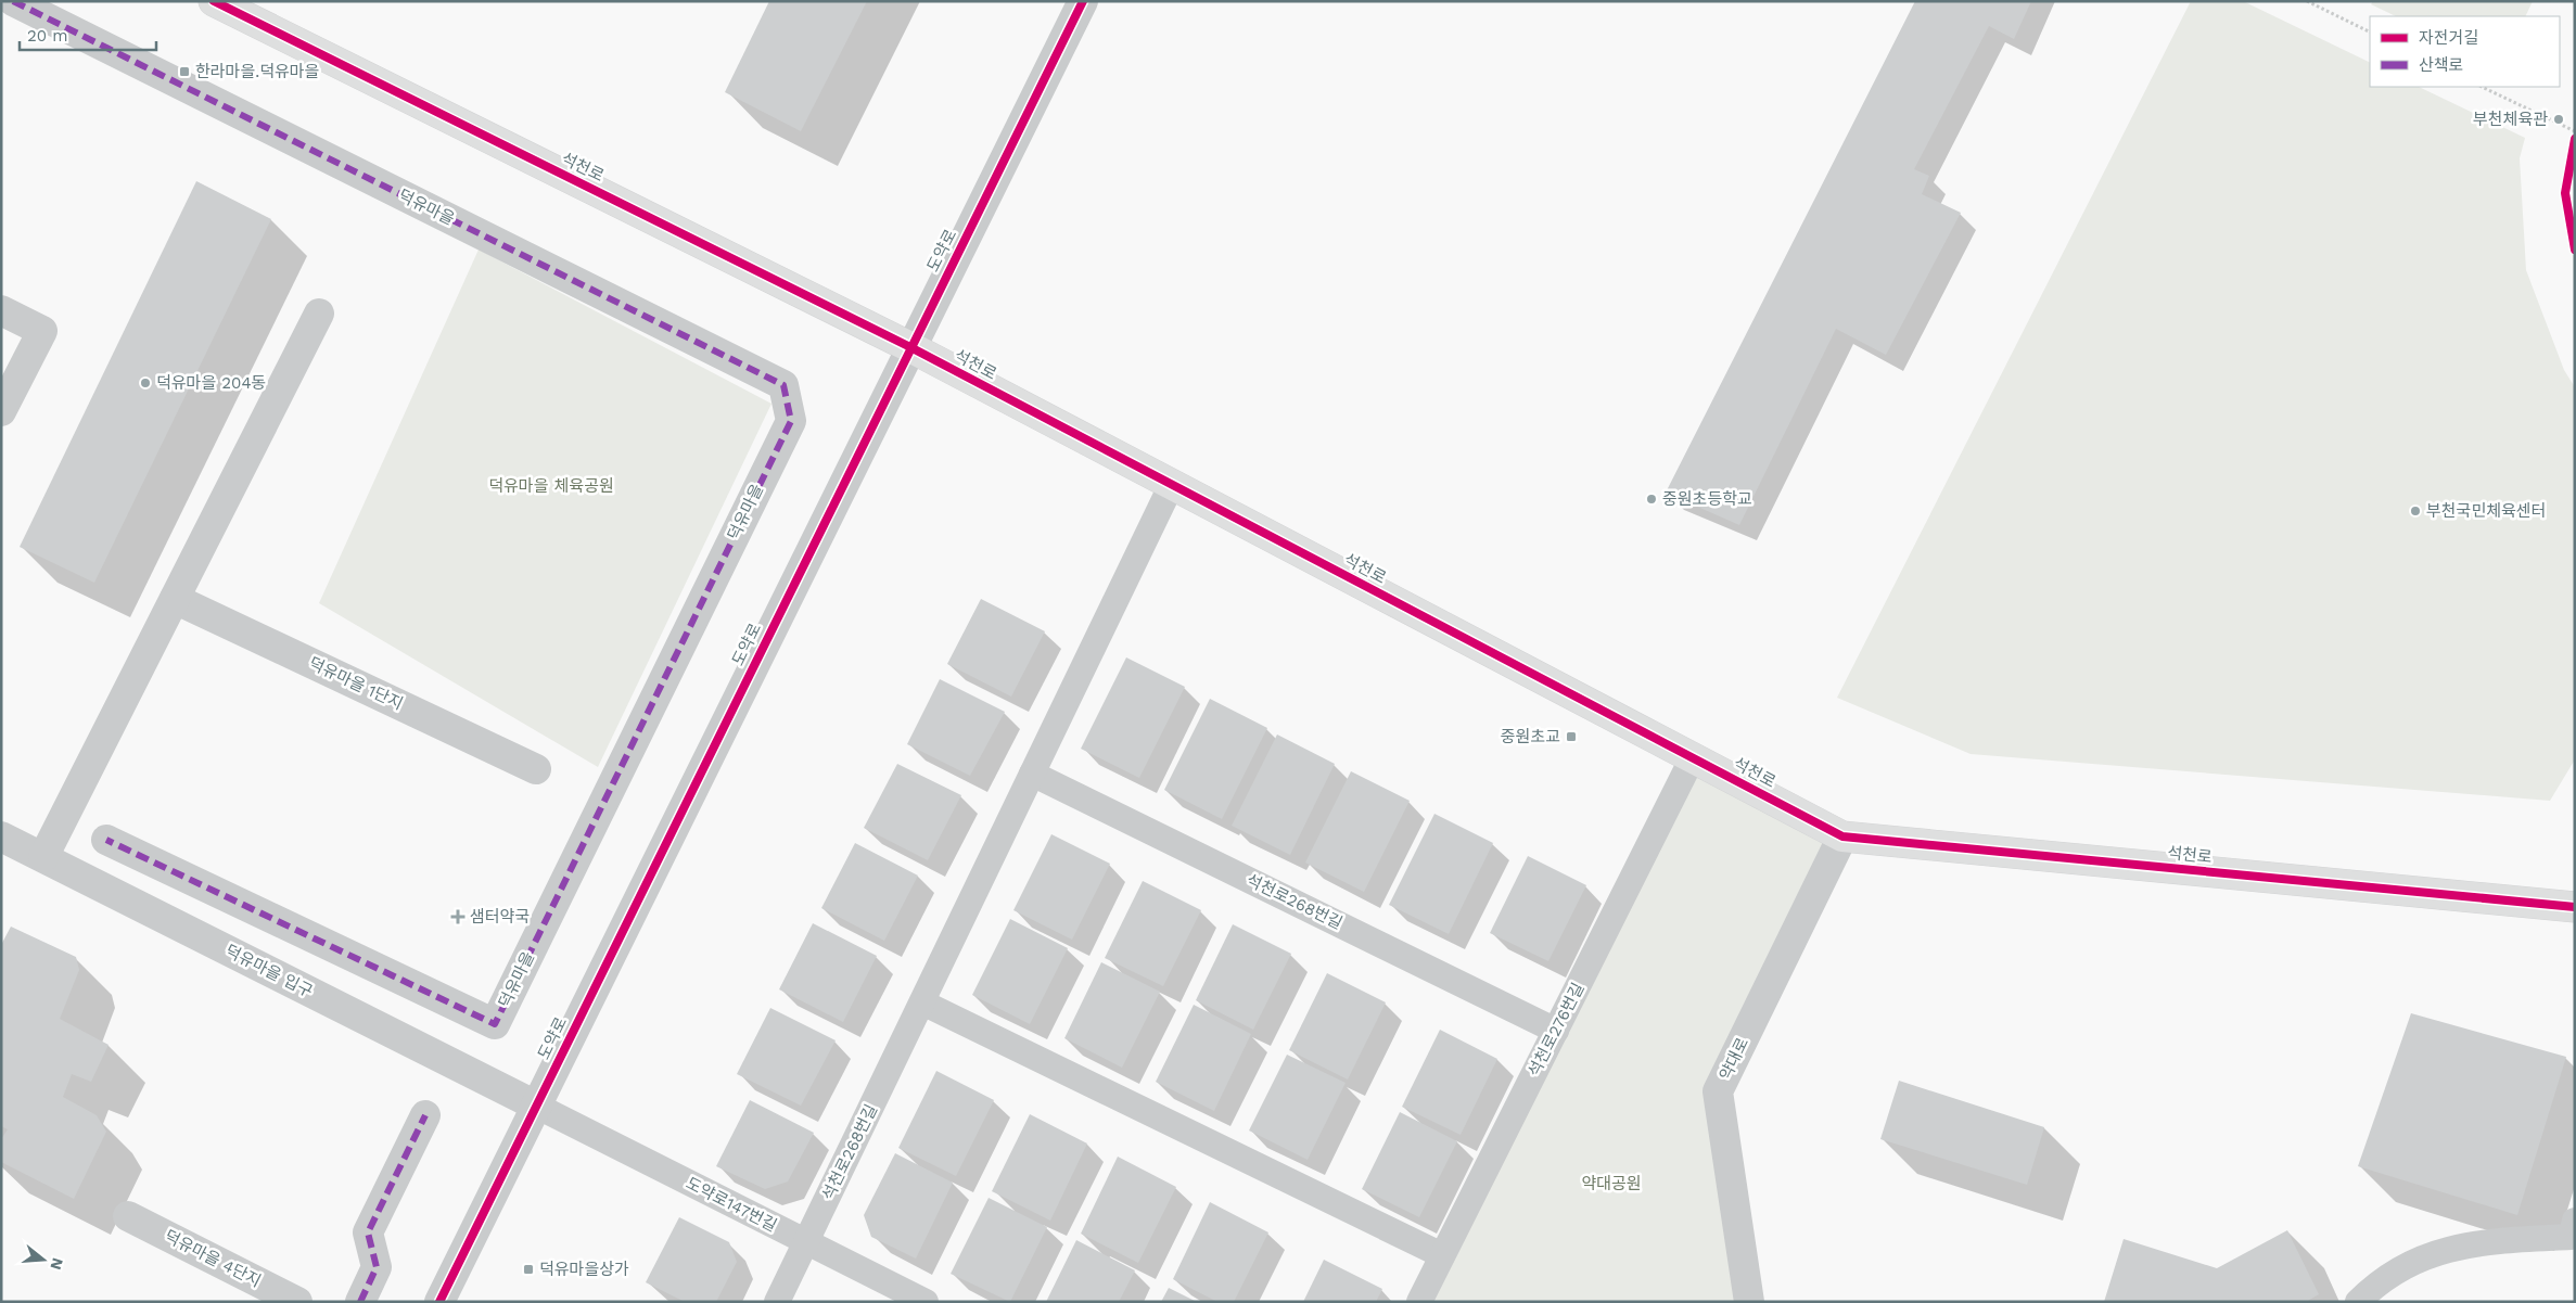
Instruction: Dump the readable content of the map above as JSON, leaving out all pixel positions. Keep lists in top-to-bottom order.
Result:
{
  "streets": {
    "street": [
      "석천로",
      "덕유마을",
      "도약로",
      "덕유마을 1단지",
      "덕유마을 입구",
      "약대로",
      "덕유마을 4단지"
    ],
    "lane": ["석천로268번길", "석천로276번길", "도약로147번길"]
  },
  "crossings": [
    ["석천로", "도약로"],
    ["석천로", "석천로268번길"],
    ["석천로", "석천로276번길"],
    ["석천로", "약대로"],
    ["도약로", "덕유마을 입구"],
    ["도약로", "도약로147번길"],
    ["석천로268번길", "석천로276번길"],
    ["석천로268번길", "도약로147번길"],
    ["덕유마을 입구", "도약로147번길"]
  ],
  "parks": ["덕유마을 체육공원", "약대공원"],
  "places": {
    "transit": ["한라마을.덕유마을", "중원초교", "덕유마을상가"],
    "other": [
      "부천체육관",
      "덕유마을 204동",
      "중원초등학교",
      "부천국민체육센터"
    ],
    "health": ["샘터약국"]
  },
  "legend": ["자전거길", "산책로"],
  "scale_bar": "20 m",
  "north": "right"
}
